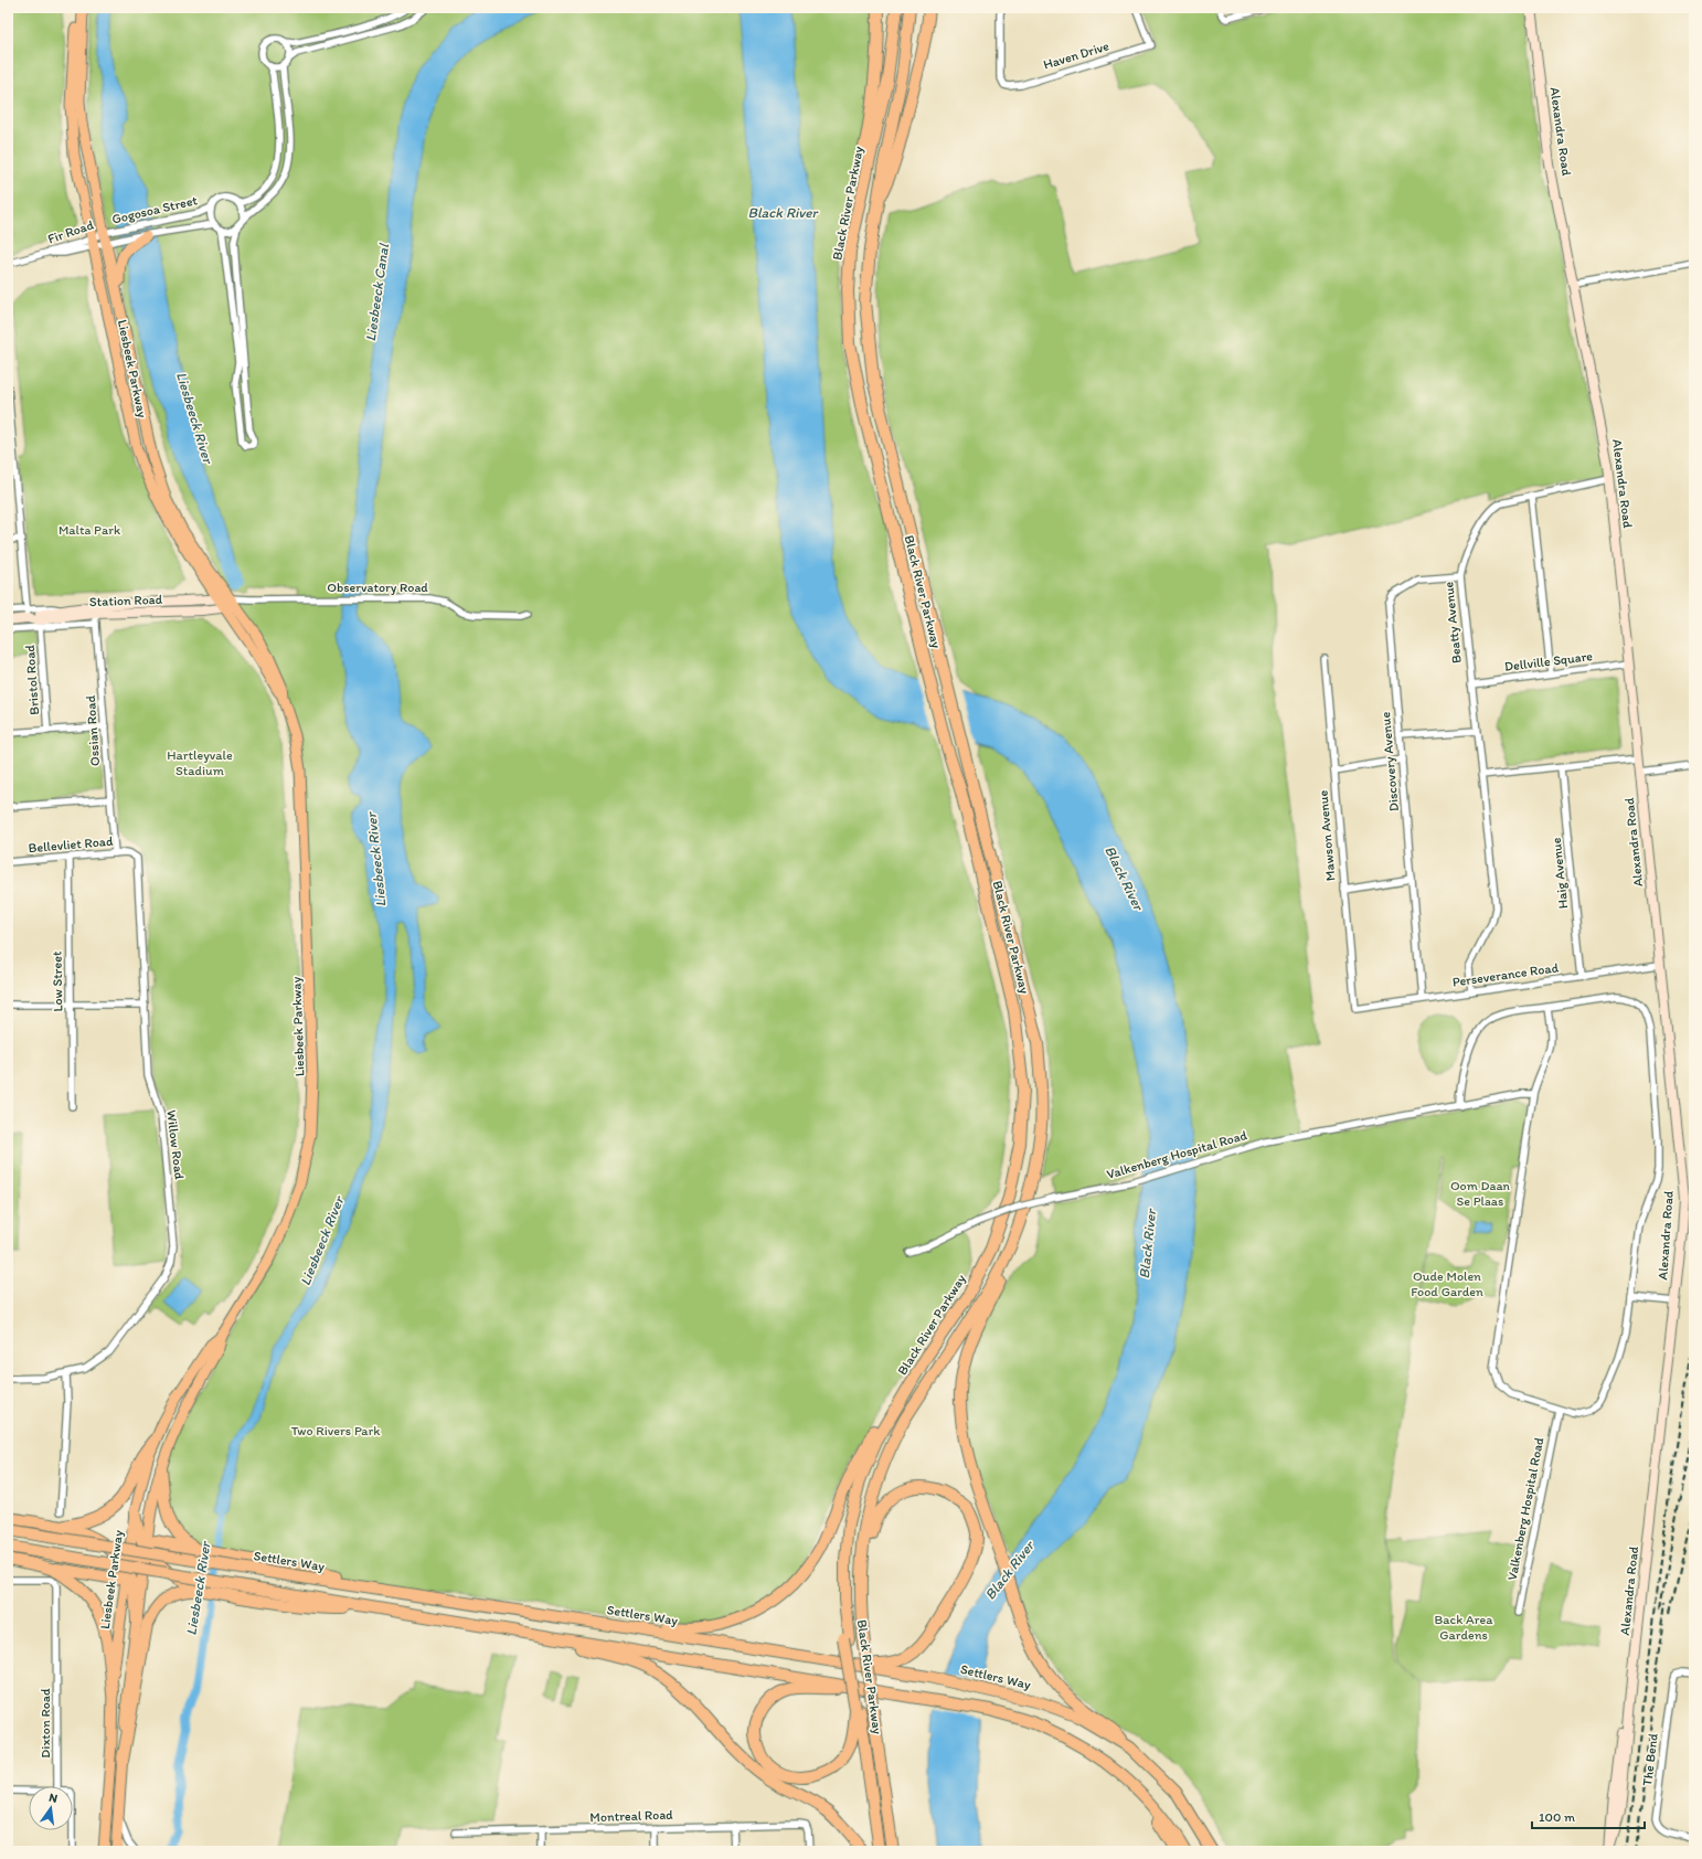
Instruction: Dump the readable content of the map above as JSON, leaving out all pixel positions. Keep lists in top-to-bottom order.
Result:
{
  "streets": {
    "highway": ["Black River Parkway", "Settlers Way"],
    "main road": ["Liesbeek Parkway"],
    "street": [
      "Haven Drive",
      "Alexandra Road",
      "Gogosoa Street",
      "Fir Road",
      "Observatory Road",
      "Station Road",
      "Beatty Avenue",
      "Dellville Square",
      "Bristol Road",
      "Ossian Road",
      "Discovery Avenue",
      "Mawson Avenue",
      "Bellevliet Road",
      "Haig Avenue",
      "Perseverance Road",
      "Low Street",
      "Willow Road",
      "Valkenberg Hospital Road",
      "Dixton Road",
      "The Bend",
      "Montreal Road"
    ]
  },
  "crossings": [
    ["Alexandra Road", "Beatty Avenue"],
    ["Alexandra Road", "Dellville Square"],
    ["Alexandra Road", "Perseverance Road"],
    ["Gogosoa Street", "Fir Road"],
    ["Gogosoa Street", "Liesbeek Parkway"],
    ["Fir Road", "Liesbeek Parkway"],
    ["Liesbeek Parkway", "Observatory Road"],
    ["Liesbeek Parkway", "Station Road"],
    ["Observatory Road", "Station Road"],
    ["Station Road", "Ossian Road"],
    ["Beatty Avenue", "Dellville Square"],
    ["Beatty Avenue", "Discovery Avenue"],
    ["Beatty Avenue", "Perseverance Road"],
    ["Ossian Road", "Bellevliet Road"],
    ["Discovery Avenue", "Perseverance Road"],
    ["Mawson Avenue", "Perseverance Road"],
    ["Bellevliet Road", "Low Street"],
    ["Bellevliet Road", "Willow Road"],
    ["Haig Avenue", "Perseverance Road"]
  ],
  "water": ["Black River", "Liesbeeck Canal", "Liesbeeck River"],
  "parks": [
    "Malta Park",
    "Hartleyvale Stadium",
    "Oom Daan Se Plaas",
    "Oude Molen Food Garden",
    "Two Rivers Park",
    "Back Area Gardens"
  ],
  "scale_bar": "100 m",
  "north": "top"
}
